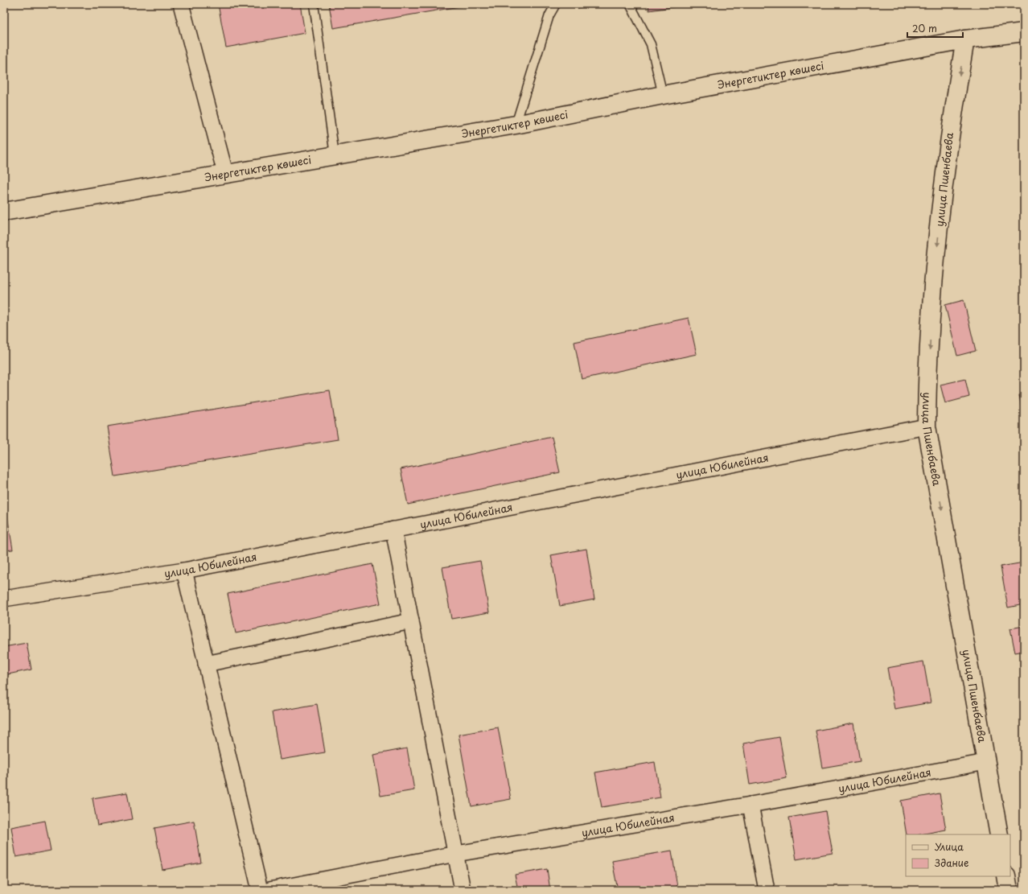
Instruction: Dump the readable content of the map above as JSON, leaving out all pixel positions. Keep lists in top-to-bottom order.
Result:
{
  "streets": {
    "main road": ["Энергетиктер көшесі", "улица Пшенбаева"],
    "street": ["улица Юбилейная"]
  },
  "crossings": [
    ["Энергетиктер көшесі", "улица Пшенбаева"],
    ["улица Пшенбаева", "улица Юбилейная"]
  ],
  "one_way": ["улица Пшенбаева"],
  "legend": ["Улица", "Здание"],
  "scale_bar": "20 m"
}
